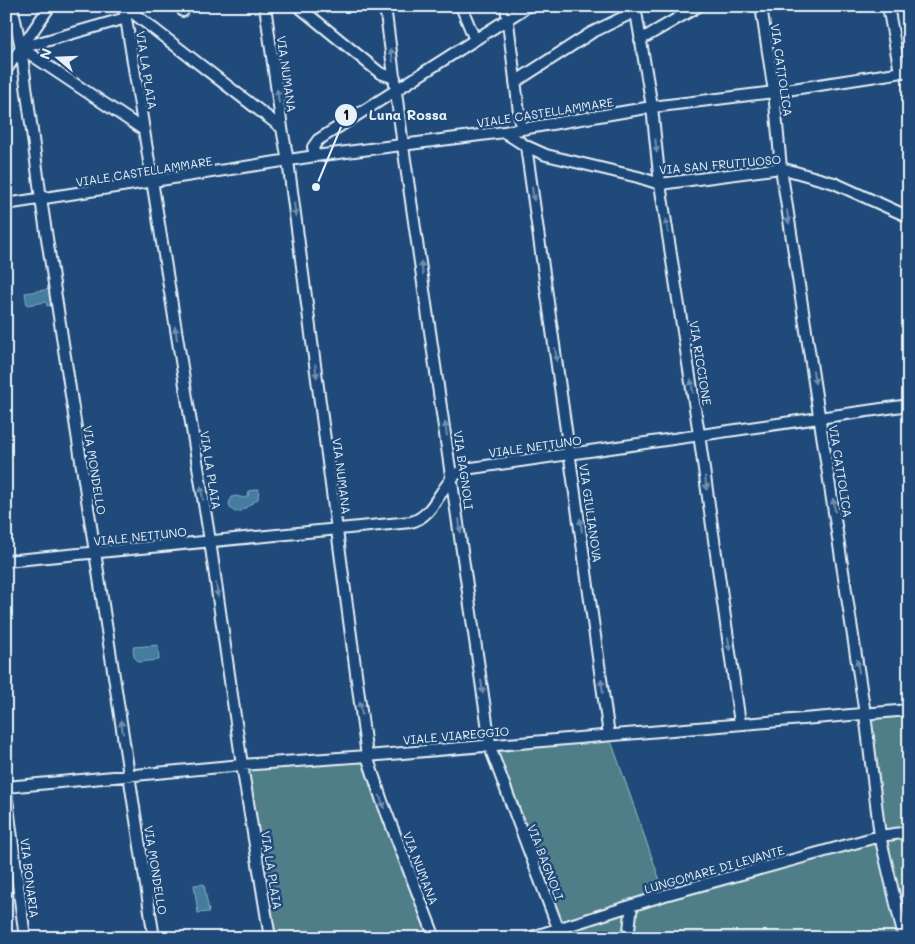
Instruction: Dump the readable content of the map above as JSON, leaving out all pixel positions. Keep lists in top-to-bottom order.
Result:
{
  "streets": {
    "street": [
      "VIA LA PLAIA",
      "VIA CATTOLICA",
      "VIA NUMANA",
      "VIALE CASTELLAMMARE",
      "VIA SAN FRUTTUOSO",
      "VIA RICCIONE",
      "VIALE NETTUNO",
      "VIA MONDELLO",
      "VIA BAGNOLI",
      "VIA GIULIANOVA",
      "VIALE VIAREGGIO",
      "LUNGOMARE DI LEVANTE",
      "VIA BONARIA"
    ]
  },
  "crossings": [
    ["VIA LA PLAIA", "VIALE CASTELLAMMARE"],
    ["VIA LA PLAIA", "VIALE NETTUNO"],
    ["VIA LA PLAIA", "VIALE VIAREGGIO"],
    ["VIA CATTOLICA", "VIALE CASTELLAMMARE"],
    ["VIA CATTOLICA", "VIA SAN FRUTTUOSO"],
    ["VIA CATTOLICA", "VIALE NETTUNO"],
    ["VIA CATTOLICA", "VIALE VIAREGGIO"],
    ["VIA CATTOLICA", "LUNGOMARE DI LEVANTE"],
    ["VIA NUMANA", "VIALE CASTELLAMMARE"],
    ["VIA NUMANA", "VIALE NETTUNO"],
    ["VIA NUMANA", "VIALE VIAREGGIO"],
    ["VIALE CASTELLAMMARE", "VIA SAN FRUTTUOSO"],
    ["VIALE CASTELLAMMARE", "VIA RICCIONE"],
    ["VIALE CASTELLAMMARE", "VIA MONDELLO"],
    ["VIALE CASTELLAMMARE", "VIA BAGNOLI"],
    ["VIA SAN FRUTTUOSO", "VIA RICCIONE"],
    ["VIA SAN FRUTTUOSO", "VIA GIULIANOVA"],
    ["VIA RICCIONE", "VIALE NETTUNO"],
    ["VIA RICCIONE", "VIALE VIAREGGIO"],
    ["VIALE NETTUNO", "VIA MONDELLO"],
    ["VIALE NETTUNO", "VIA BAGNOLI"],
    ["VIALE NETTUNO", "VIA GIULIANOVA"],
    ["VIA MONDELLO", "VIALE VIAREGGIO"],
    ["VIA BAGNOLI", "VIALE VIAREGGIO"],
    ["VIA BAGNOLI", "LUNGOMARE DI LEVANTE"],
    ["VIA GIULIANOVA", "VIALE VIAREGGIO"]
  ],
  "places": ["Luna Rossa"],
  "north": "left"
}
